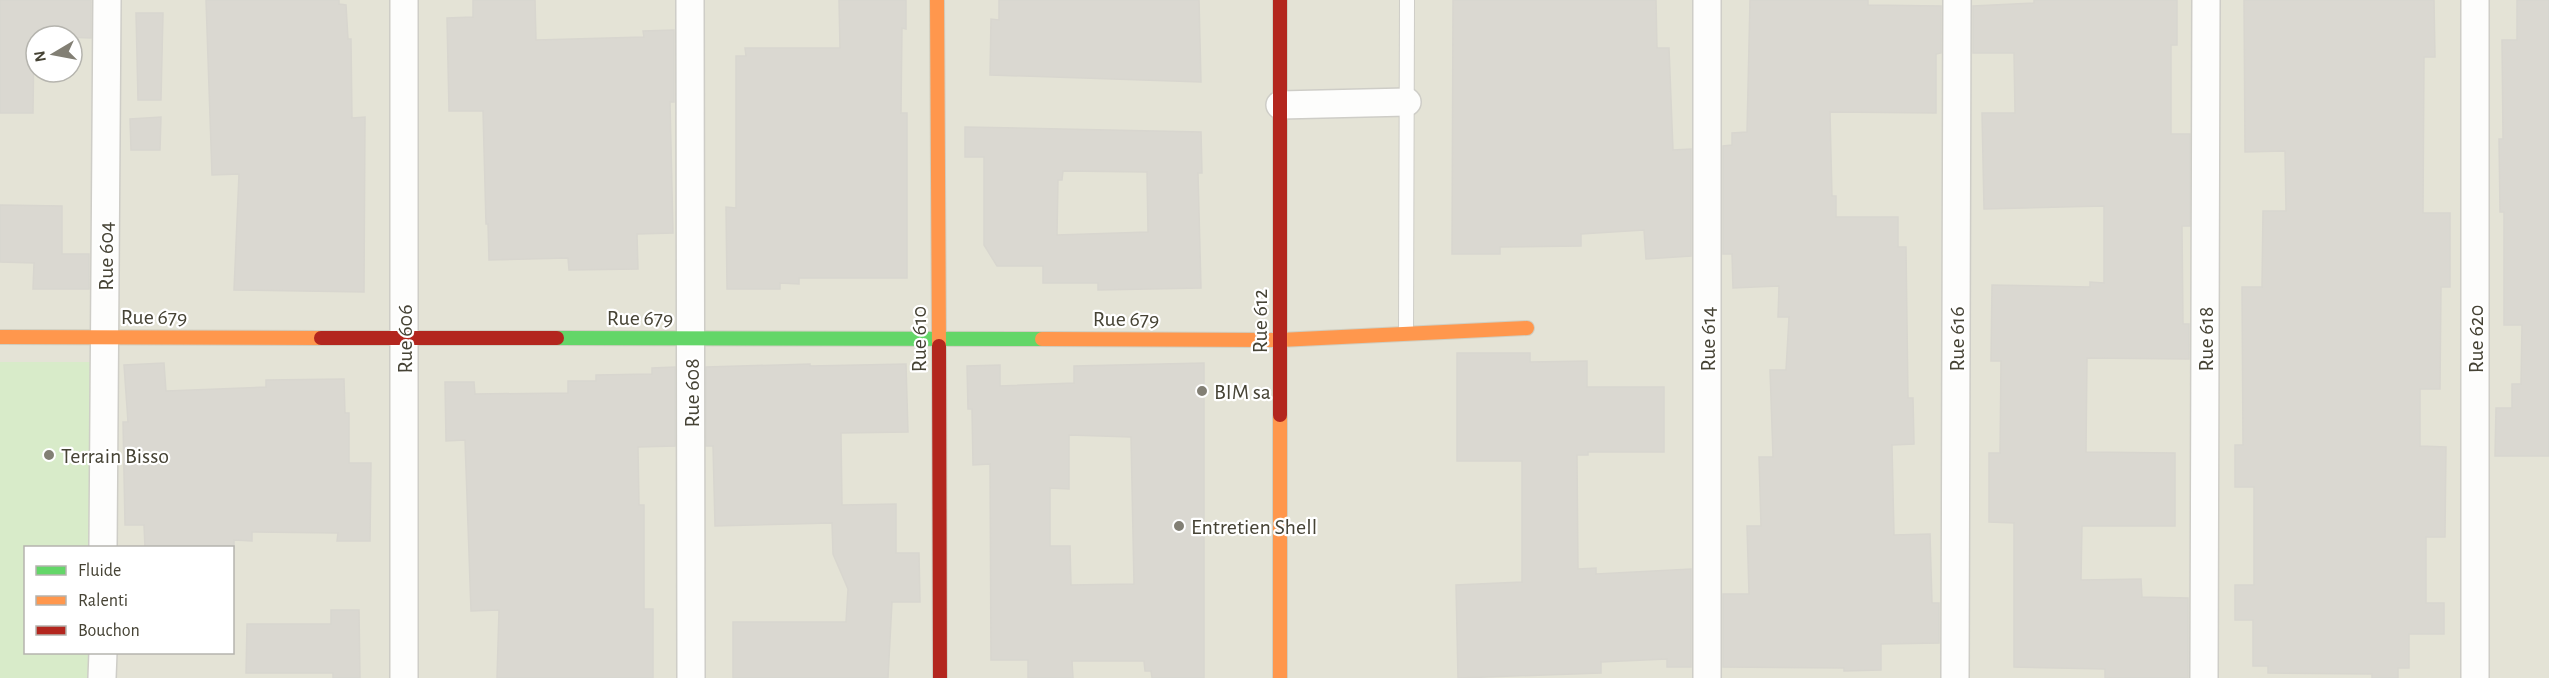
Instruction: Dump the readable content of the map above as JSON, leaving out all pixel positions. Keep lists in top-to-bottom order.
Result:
{
  "streets": {
    "street": [
      "Rue 604",
      "Rue 679",
      "Rue 612",
      "Rue 606",
      "Rue 610",
      "Rue 614",
      "Rue 616",
      "Rue 618",
      "Rue 620",
      "Rue 608"
    ]
  },
  "crossings": [
    ["Rue 604", "Rue 679"],
    ["Rue 679", "Rue 612"],
    ["Rue 679", "Rue 606"],
    ["Rue 679", "Rue 610"],
    ["Rue 679", "Rue 608"]
  ],
  "places": ["BIM sa", "Terrain Bisso", "Entretien Shell"],
  "legend": ["Fluide", "Ralenti", "Bouchon"],
  "north": "left"
}
